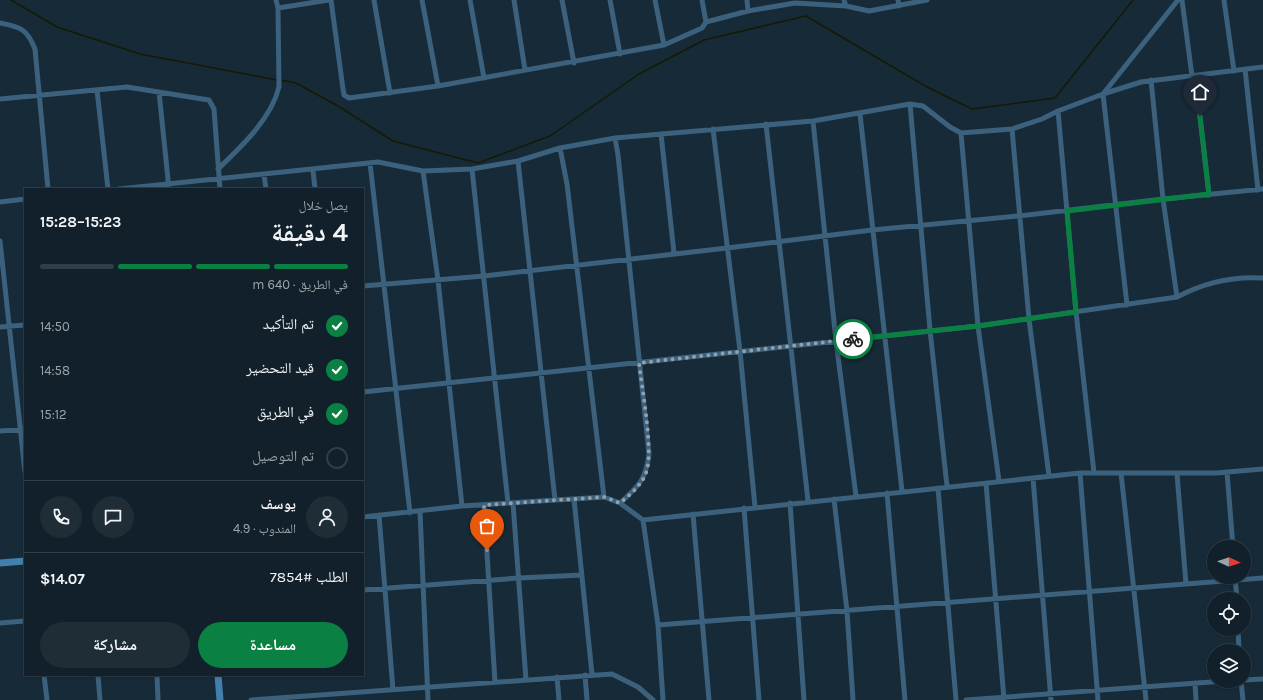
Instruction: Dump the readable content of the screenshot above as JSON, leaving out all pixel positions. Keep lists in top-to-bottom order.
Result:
{
  "north": "right",
  "page": {
    "heading": ["4 دقيقة", "يصل خلال", "15:23–15:28"],
    "panel": [
      "يوسف",
      "المندوب · 4.9",
      "الطلب #7854",
      "$14.07"
    ],
    "bar": "في الطريق · 640 m",
    "list": [
      ["تم التأكيد", "14:50"],
      ["قيد التحضير", "14:58"],
      ["في الطريق", "15:12"],
      "تم التوصيل"
    ],
    "buttons": ["مساعدة", "مشاركة"]
  }
}
